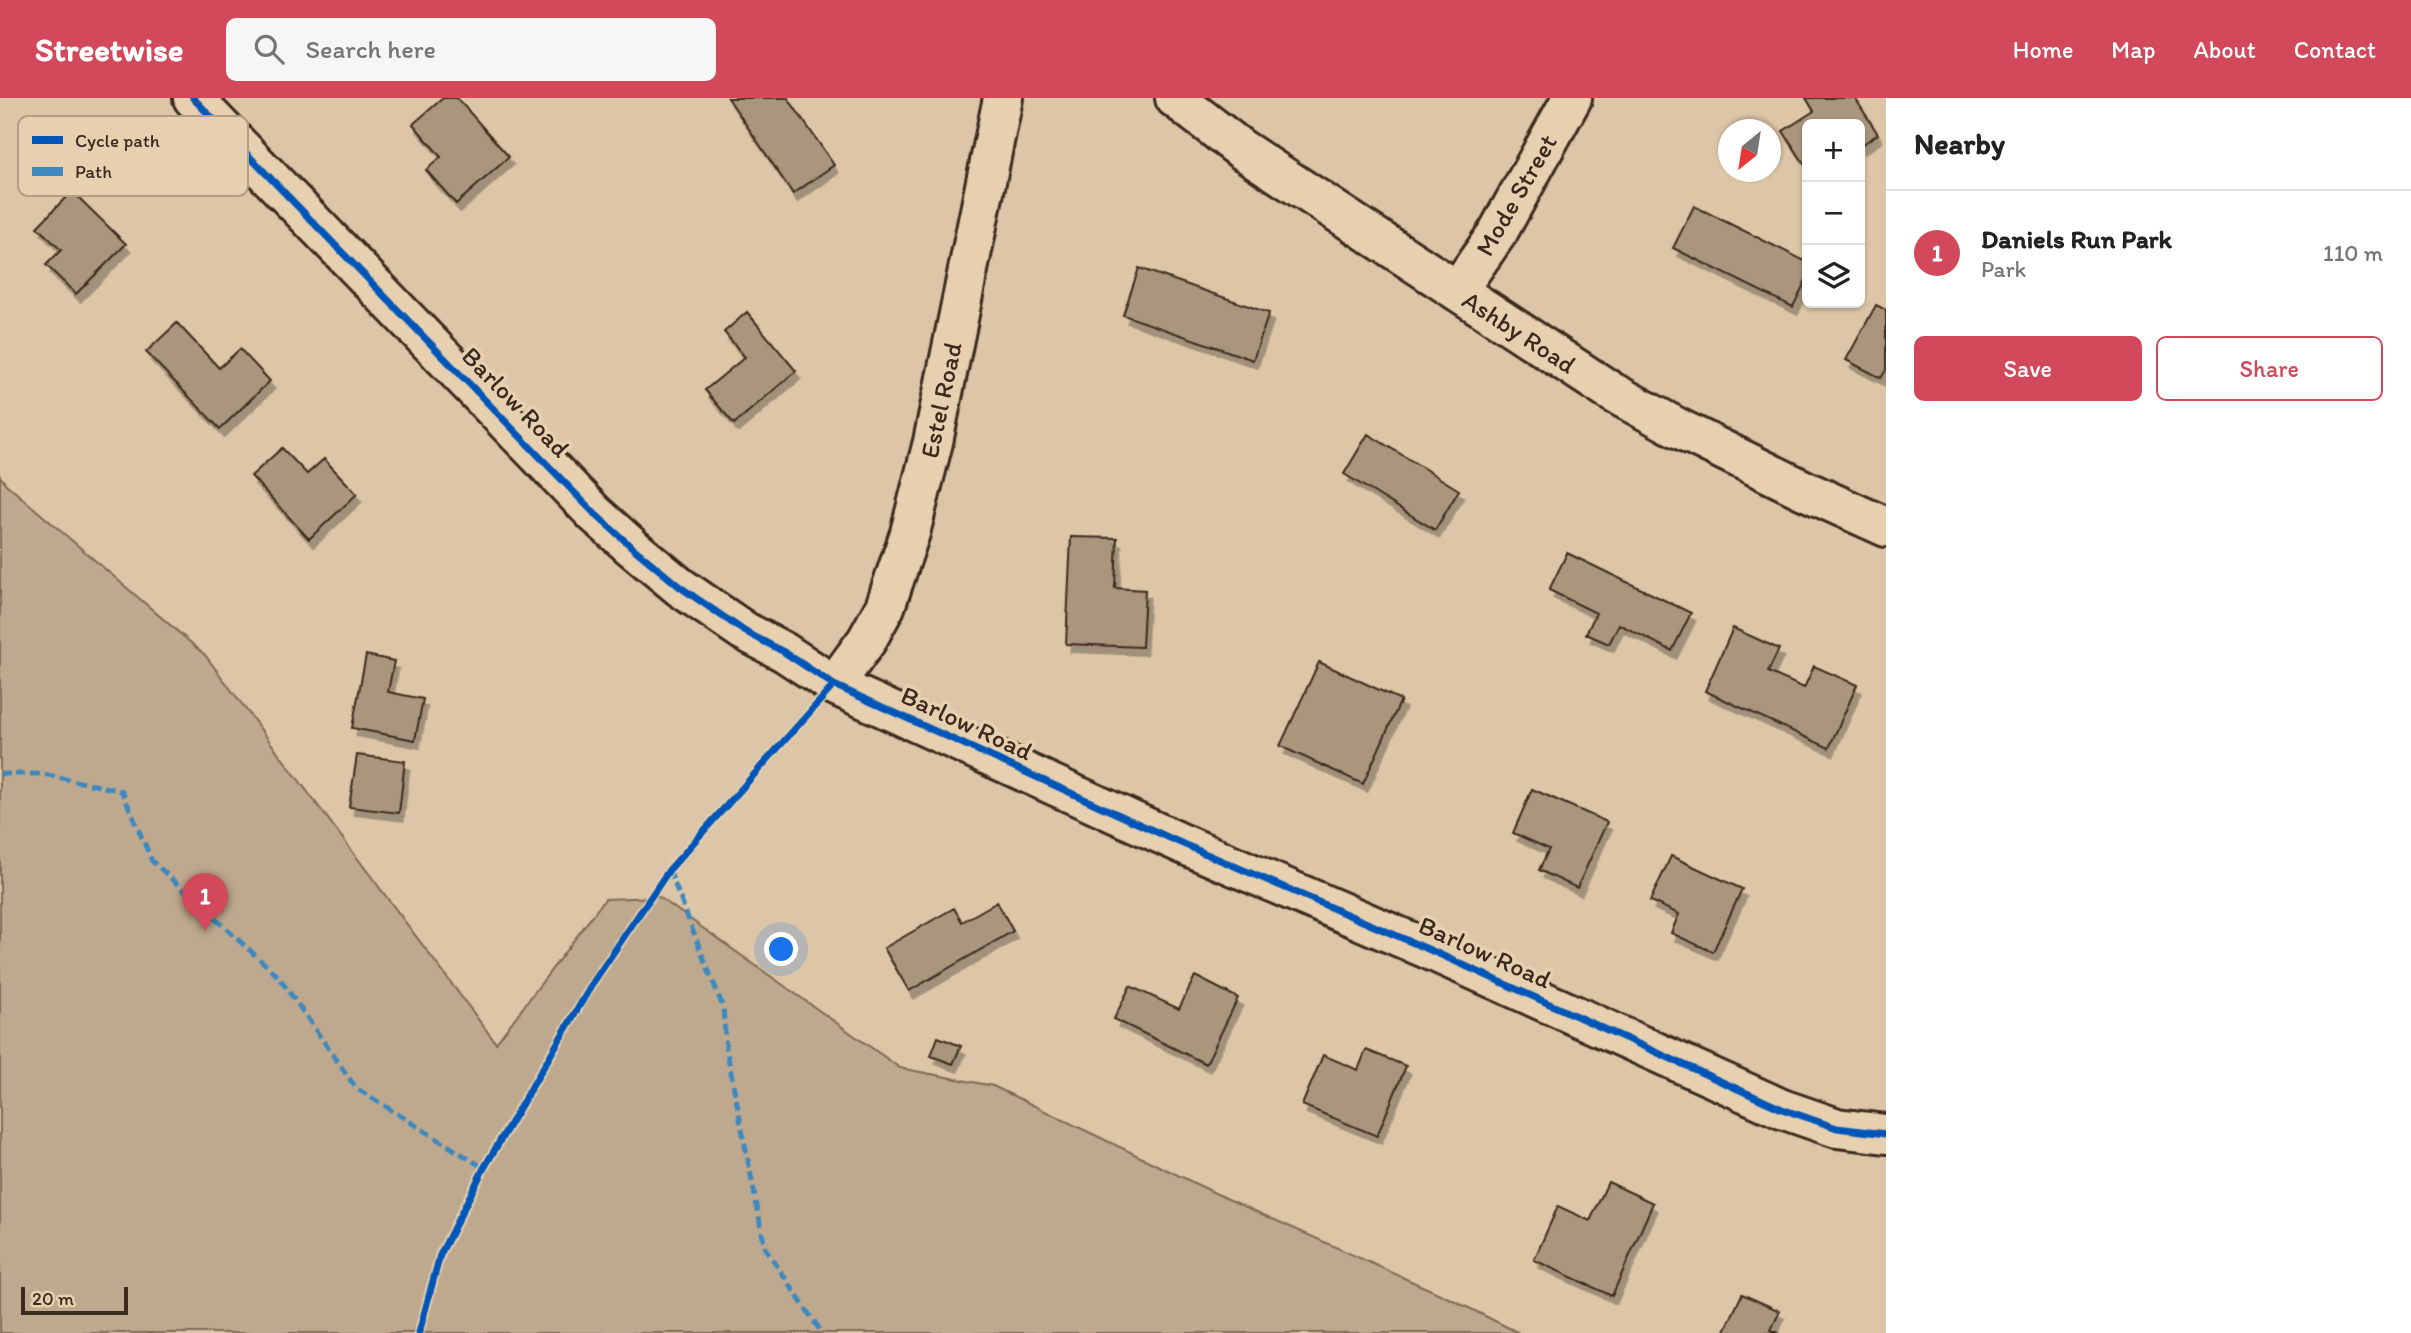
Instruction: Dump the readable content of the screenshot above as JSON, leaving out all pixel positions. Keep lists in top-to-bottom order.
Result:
{
  "streets": {
    "street": [
      "Mode Street",
      "Ashby Road",
      "Estel Road",
      "Barlow Road"
    ]
  },
  "crossings": [
    ["Mode Street", "Ashby Road"],
    ["Estel Road", "Barlow Road"]
  ],
  "legend": ["Cycle path", "Path"],
  "scale_bar": "20 m",
  "north": "bottom left",
  "page": {
    "header": "Streetwise",
    "search": "Search here",
    "nav": [
      "Home",
      "Map",
      "About",
      "Contact"
    ],
    "heading": "Nearby",
    "map_buttons": ["+", "−"],
    "list": [
      {
        "mark": "1",
        "name": "Daniels Run Park",
        "note": "Park",
        "value": "110 m"
      }
    ],
    "buttons": ["Save", "Share"],
    "pins": "1",
    "scale": "20 m"
  }
}
